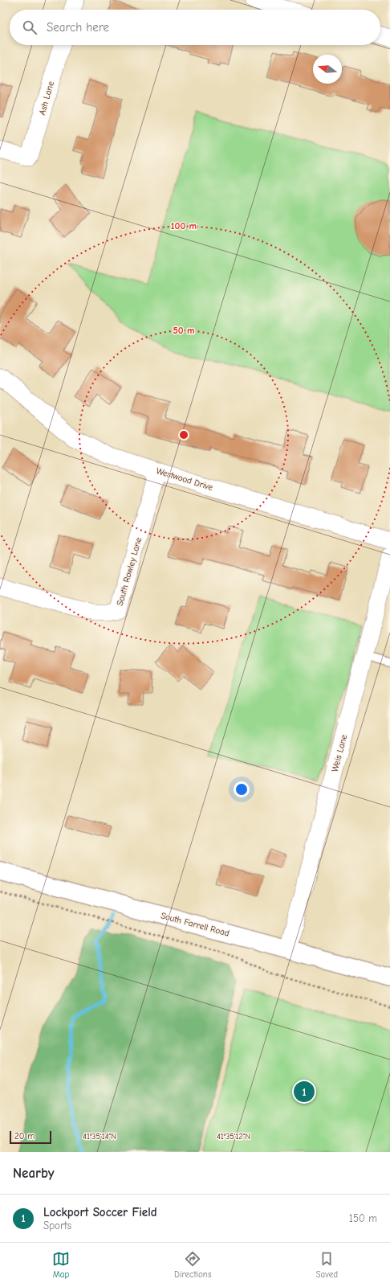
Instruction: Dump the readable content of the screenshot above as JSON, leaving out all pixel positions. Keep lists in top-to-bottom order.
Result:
{
  "streets": {
    "street": [
      "Ash Lane",
      "Westwood Drive",
      "South Rowley Lane",
      "Weis Lane",
      "South Farrell Road"
    ]
  },
  "crossings": [
    ["Westwood Drive", "South Rowley Lane"],
    ["Weis Lane", "South Farrell Road"]
  ],
  "scale_bar": "20 m",
  "north": "left",
  "page": {
    "search": "Search here",
    "pins": "1",
    "scale": "20 m",
    "heading": "Nearby",
    "list": [
      {
        "mark": "1",
        "name": "Lockport Soccer Field",
        "note": "Sports",
        "value": "150 m"
      }
    ],
    "nav": ["Map", "Directions", "Saved"]
  },
  "coordinates": ["41°35'14\"N", "41°35'12\"N"],
  "rings": ["100 m", "50 m"]
}
